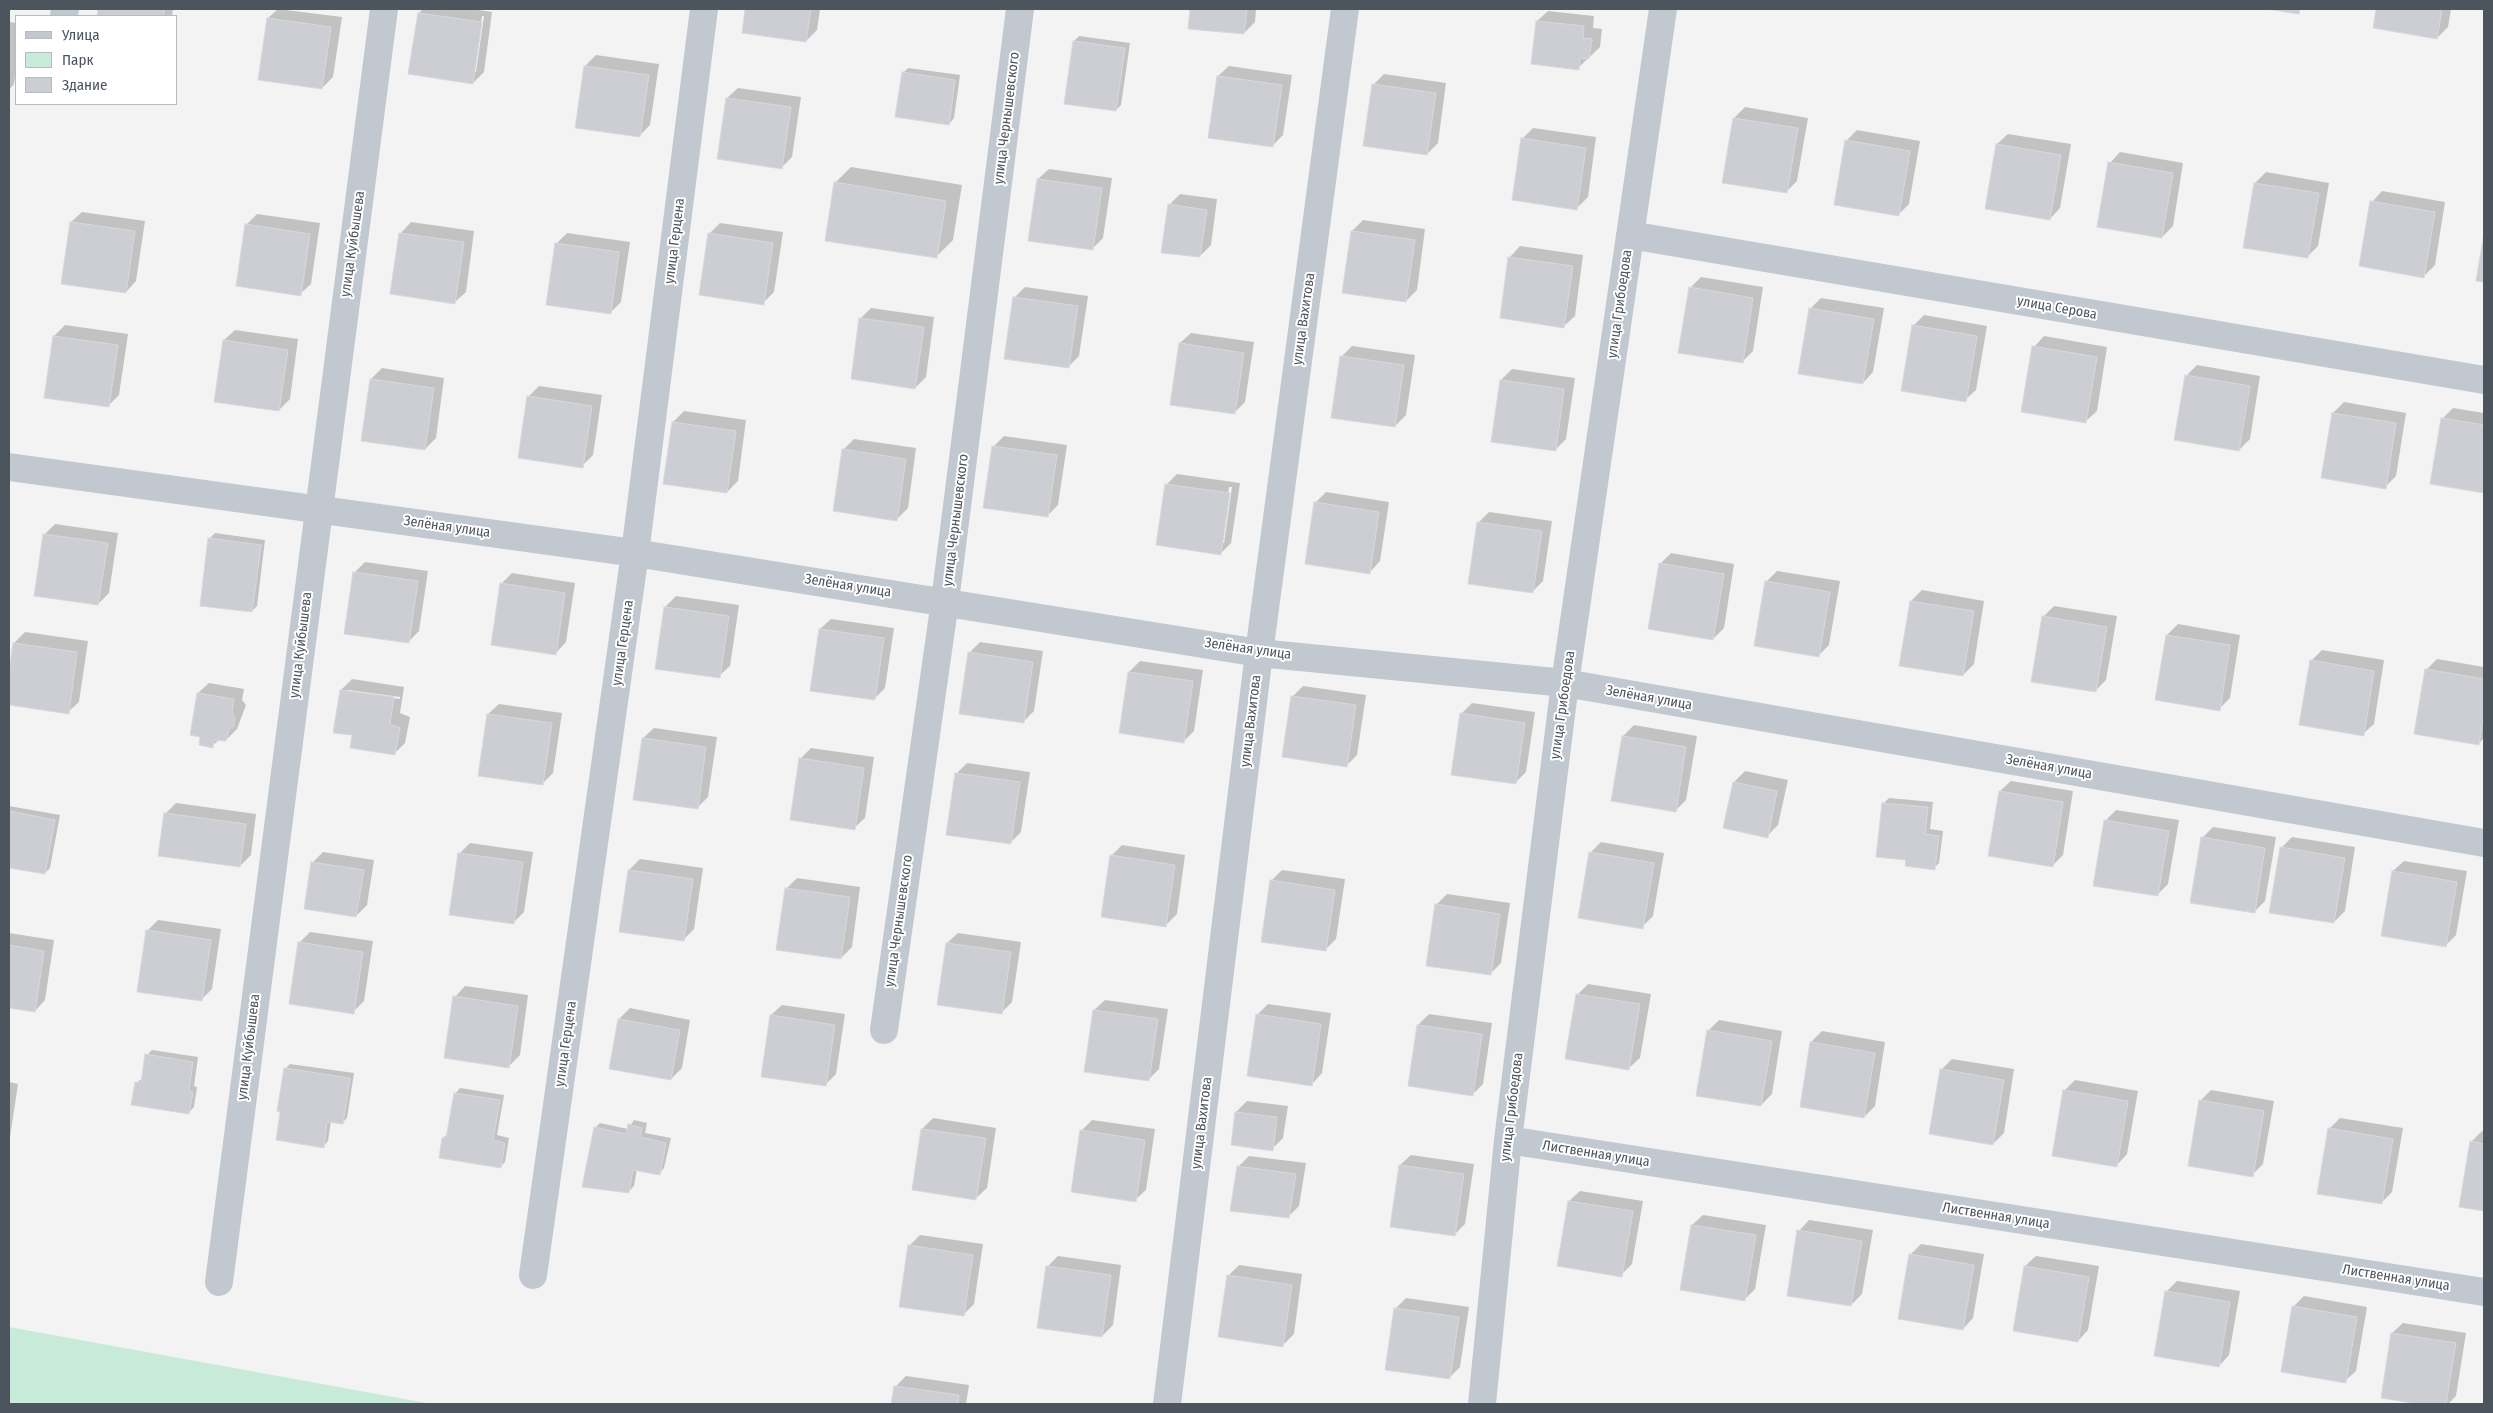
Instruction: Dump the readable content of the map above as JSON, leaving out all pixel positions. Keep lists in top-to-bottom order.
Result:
{
  "streets": {
    "street": [
      "улица Чернышевского",
      "улица Герцена",
      "улица Куйбышева",
      "улица Грибоедова",
      "улица Серова",
      "улица Вахитова",
      "Зелёная улица",
      "Лиственная улица"
    ]
  },
  "crossings": [
    ["улица Чернышевского", "Зелёная улица"],
    ["улица Герцена", "Зелёная улица"],
    ["улица Куйбышева", "Зелёная улица"],
    ["улица Грибоедова", "улица Серова"],
    ["улица Грибоедова", "Зелёная улица"],
    ["улица Грибоедова", "Лиственная улица"],
    ["улица Вахитова", "Зелёная улица"]
  ],
  "legend": ["Улица", "Парк", "Здание"]
}
